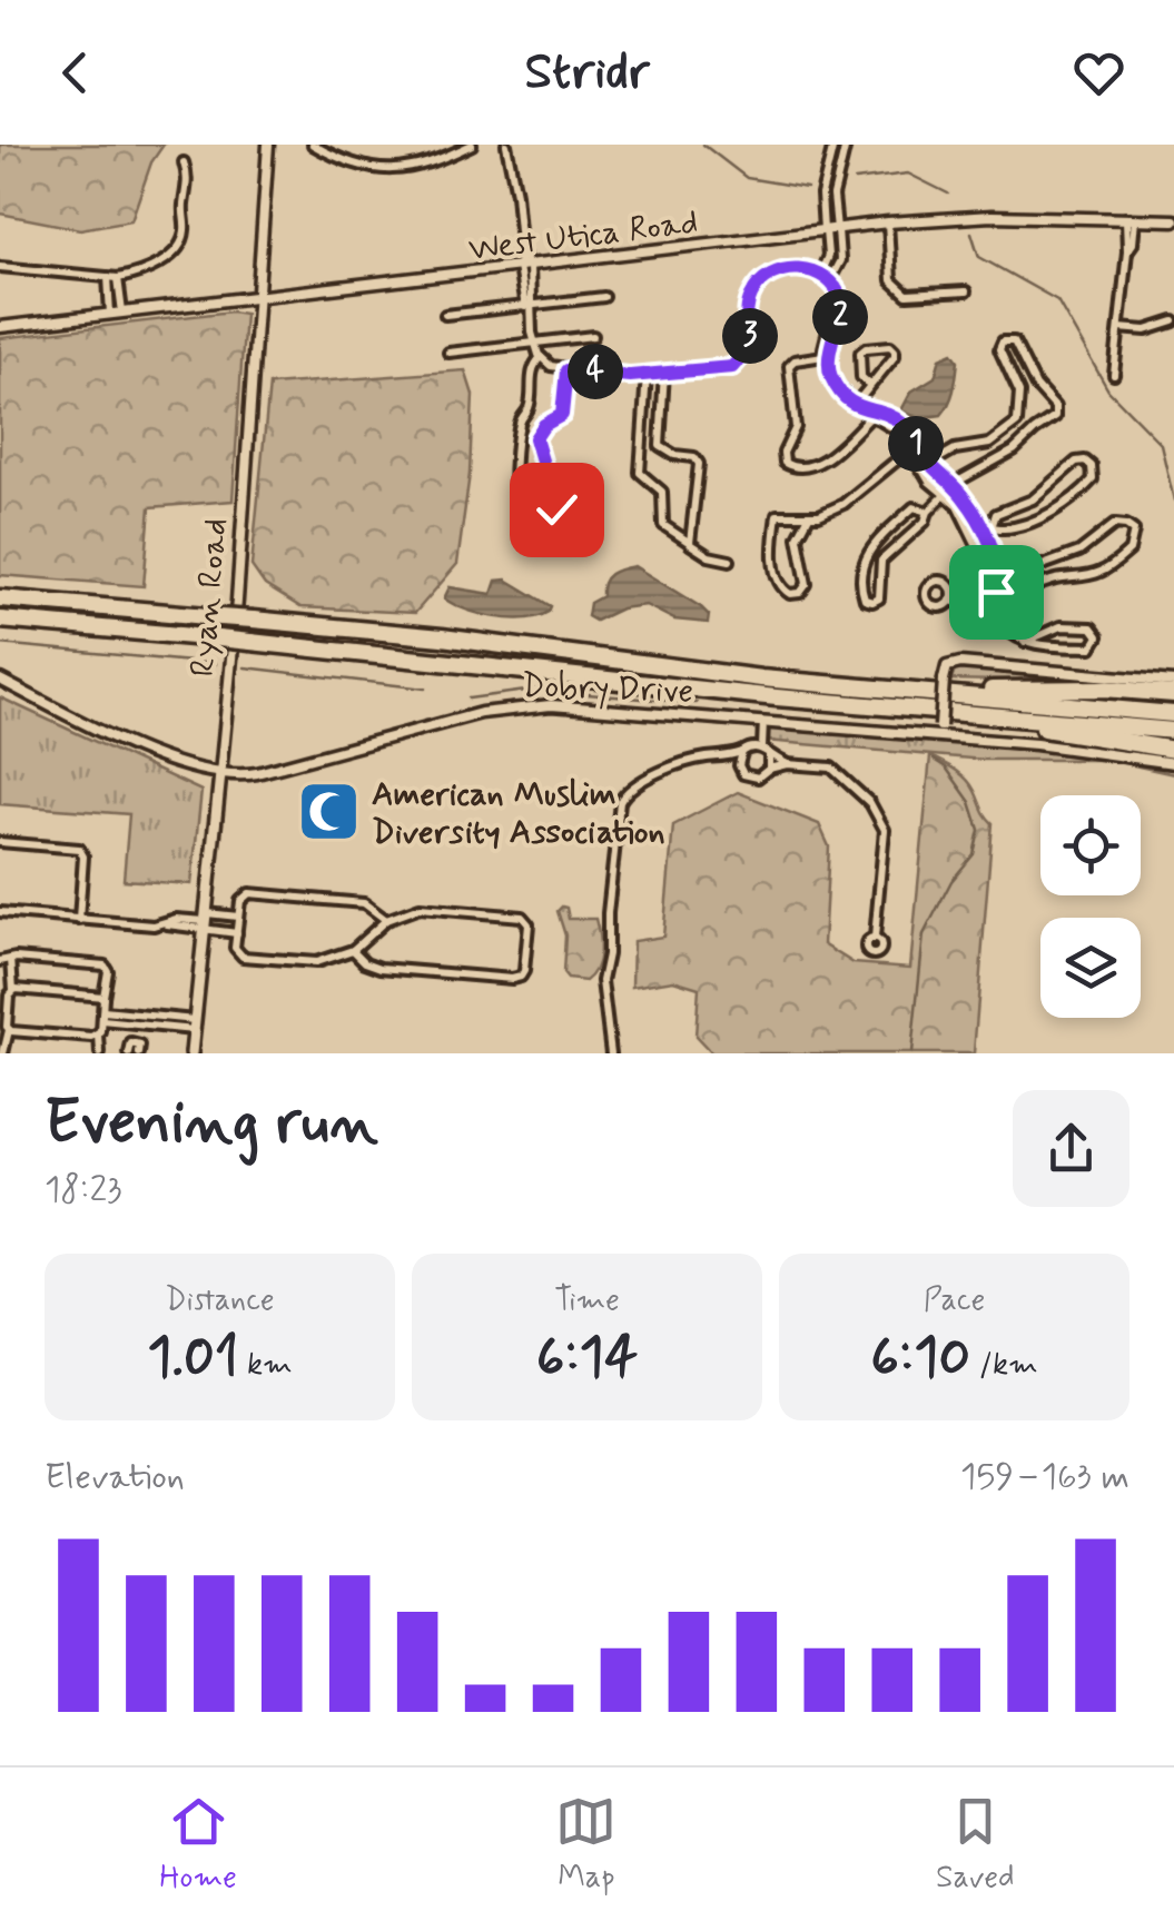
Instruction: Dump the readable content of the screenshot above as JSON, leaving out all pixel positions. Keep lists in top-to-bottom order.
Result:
{
  "streets": {
    "main road": ["Ryan Road"],
    "street": ["West Utica Road", "Dobry Drive"]
  },
  "crossings": [
    ["West Utica Road", "Ryan Road"],
    ["Ryan Road", "Dobry Drive"]
  ],
  "places": {
    "mosque": ["American Muslim Diversity Association"]
  },
  "page": {
    "header": "Stridr",
    "pins": [
      "2",
      "3",
      "4",
      "1"
    ],
    "heading": ["Evening run", "18:23"],
    "stats": [
      ["Distance", "1.01 km"],
      ["Time", "6:14"],
      ["Pace", "6:10 /km"]
    ],
    "chart": ["Elevation", "159–163 m"],
    "tabs": ["Home", "Map", "Saved"]
  }
}
